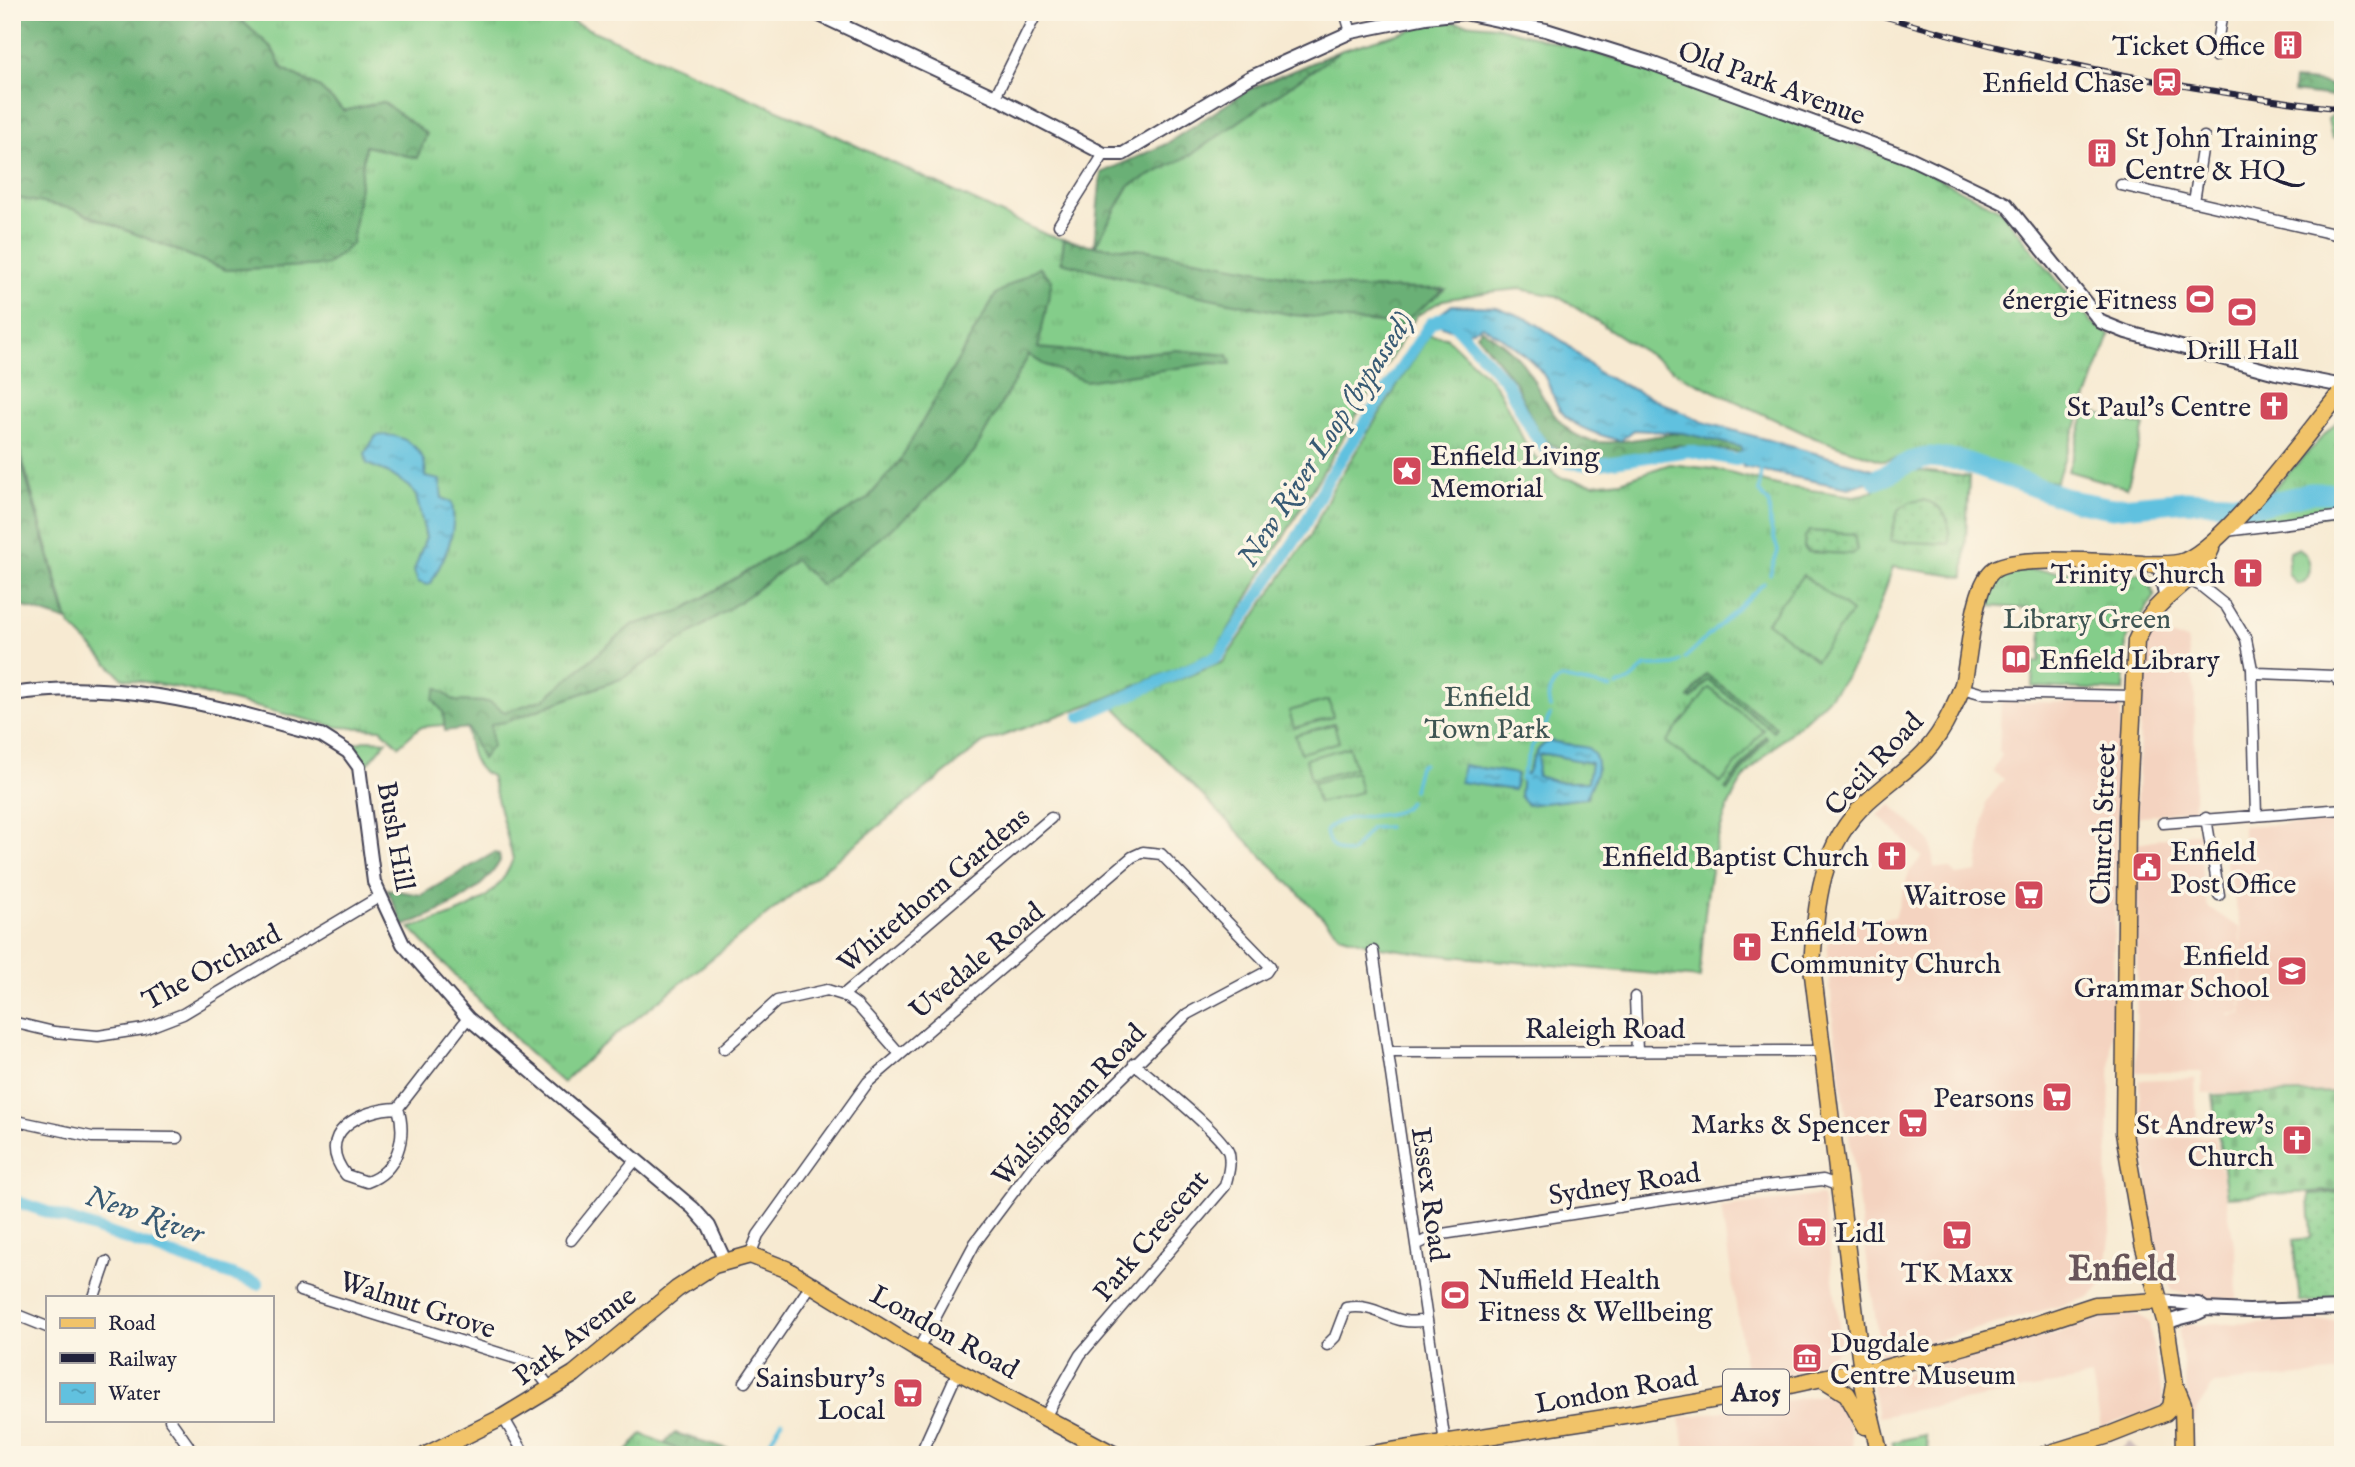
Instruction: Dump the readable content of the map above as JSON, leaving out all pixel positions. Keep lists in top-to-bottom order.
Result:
{
  "streets": {
    "main road": [
      "Cecil Road",
      "Church Street",
      "London Road",
      "Park Avenue",
      "A105"
    ],
    "street": [
      "Old Park Avenue",
      "Bush Hill",
      "Whitethorn Gardens",
      "Uvedale Road",
      "The Orchard",
      "Raleigh Road",
      "Walsingham Road",
      "Sydney Road",
      "Essex Road",
      "Park Crescent",
      "Walnut Grove"
    ]
  },
  "crossings": [
    ["Cecil Road", "Church Street"],
    ["Cecil Road", "Raleigh Road"],
    ["Cecil Road", "Sydney Road"],
    ["Cecil Road", "London Road"],
    ["Church Street", "London Road"],
    ["Bush Hill", "The Orchard"],
    ["Bush Hill", "Park Avenue"],
    ["Whitethorn Gardens", "Uvedale Road"],
    ["Uvedale Road", "Walsingham Road"],
    ["Uvedale Road", "London Road"],
    ["Uvedale Road", "Park Avenue"],
    ["Raleigh Road", "Essex Road"],
    ["Walsingham Road", "Park Crescent"],
    ["Walsingham Road", "London Road"],
    ["Sydney Road", "Essex Road"],
    ["Essex Road", "London Road"],
    ["Park Crescent", "London Road"],
    ["Walnut Grove", "Park Avenue"],
    ["London Road", "Park Avenue"]
  ],
  "districts": ["Enfield"],
  "water": ["New River Loop (bypassed)", "New River"],
  "parks": ["Library Green", "Enfield Town Park"],
  "places": {
    "building": ["Ticket Office", "St John Training Centre & HQ"],
    "station": ["Enfield Chase"],
    "sports": ["énergie Fitness", "Drill Hall", "Nuffield Health Fitness & Wellbeing"],
    "church": [
      "St Paul's Centre",
      "Trinity Church",
      "Enfield Baptist Church",
      "Enfield Town Community Church",
      "St Andrew's Church"
    ],
    "place": ["Enfield Living Memorial"],
    "library": ["Enfield Library"],
    "public building": ["Enfield Post Office"],
    "supermarket": [
      "Waitrose",
      "Pearsons",
      "Marks & Spencer",
      "Lidl",
      "TK Maxx",
      "Sainsbury's Local"
    ],
    "school or university": ["Enfield Grammar School"],
    "museum": ["Dugdale Centre Museum"]
  },
  "legend": ["Road", "Railway", "Water"]
}
